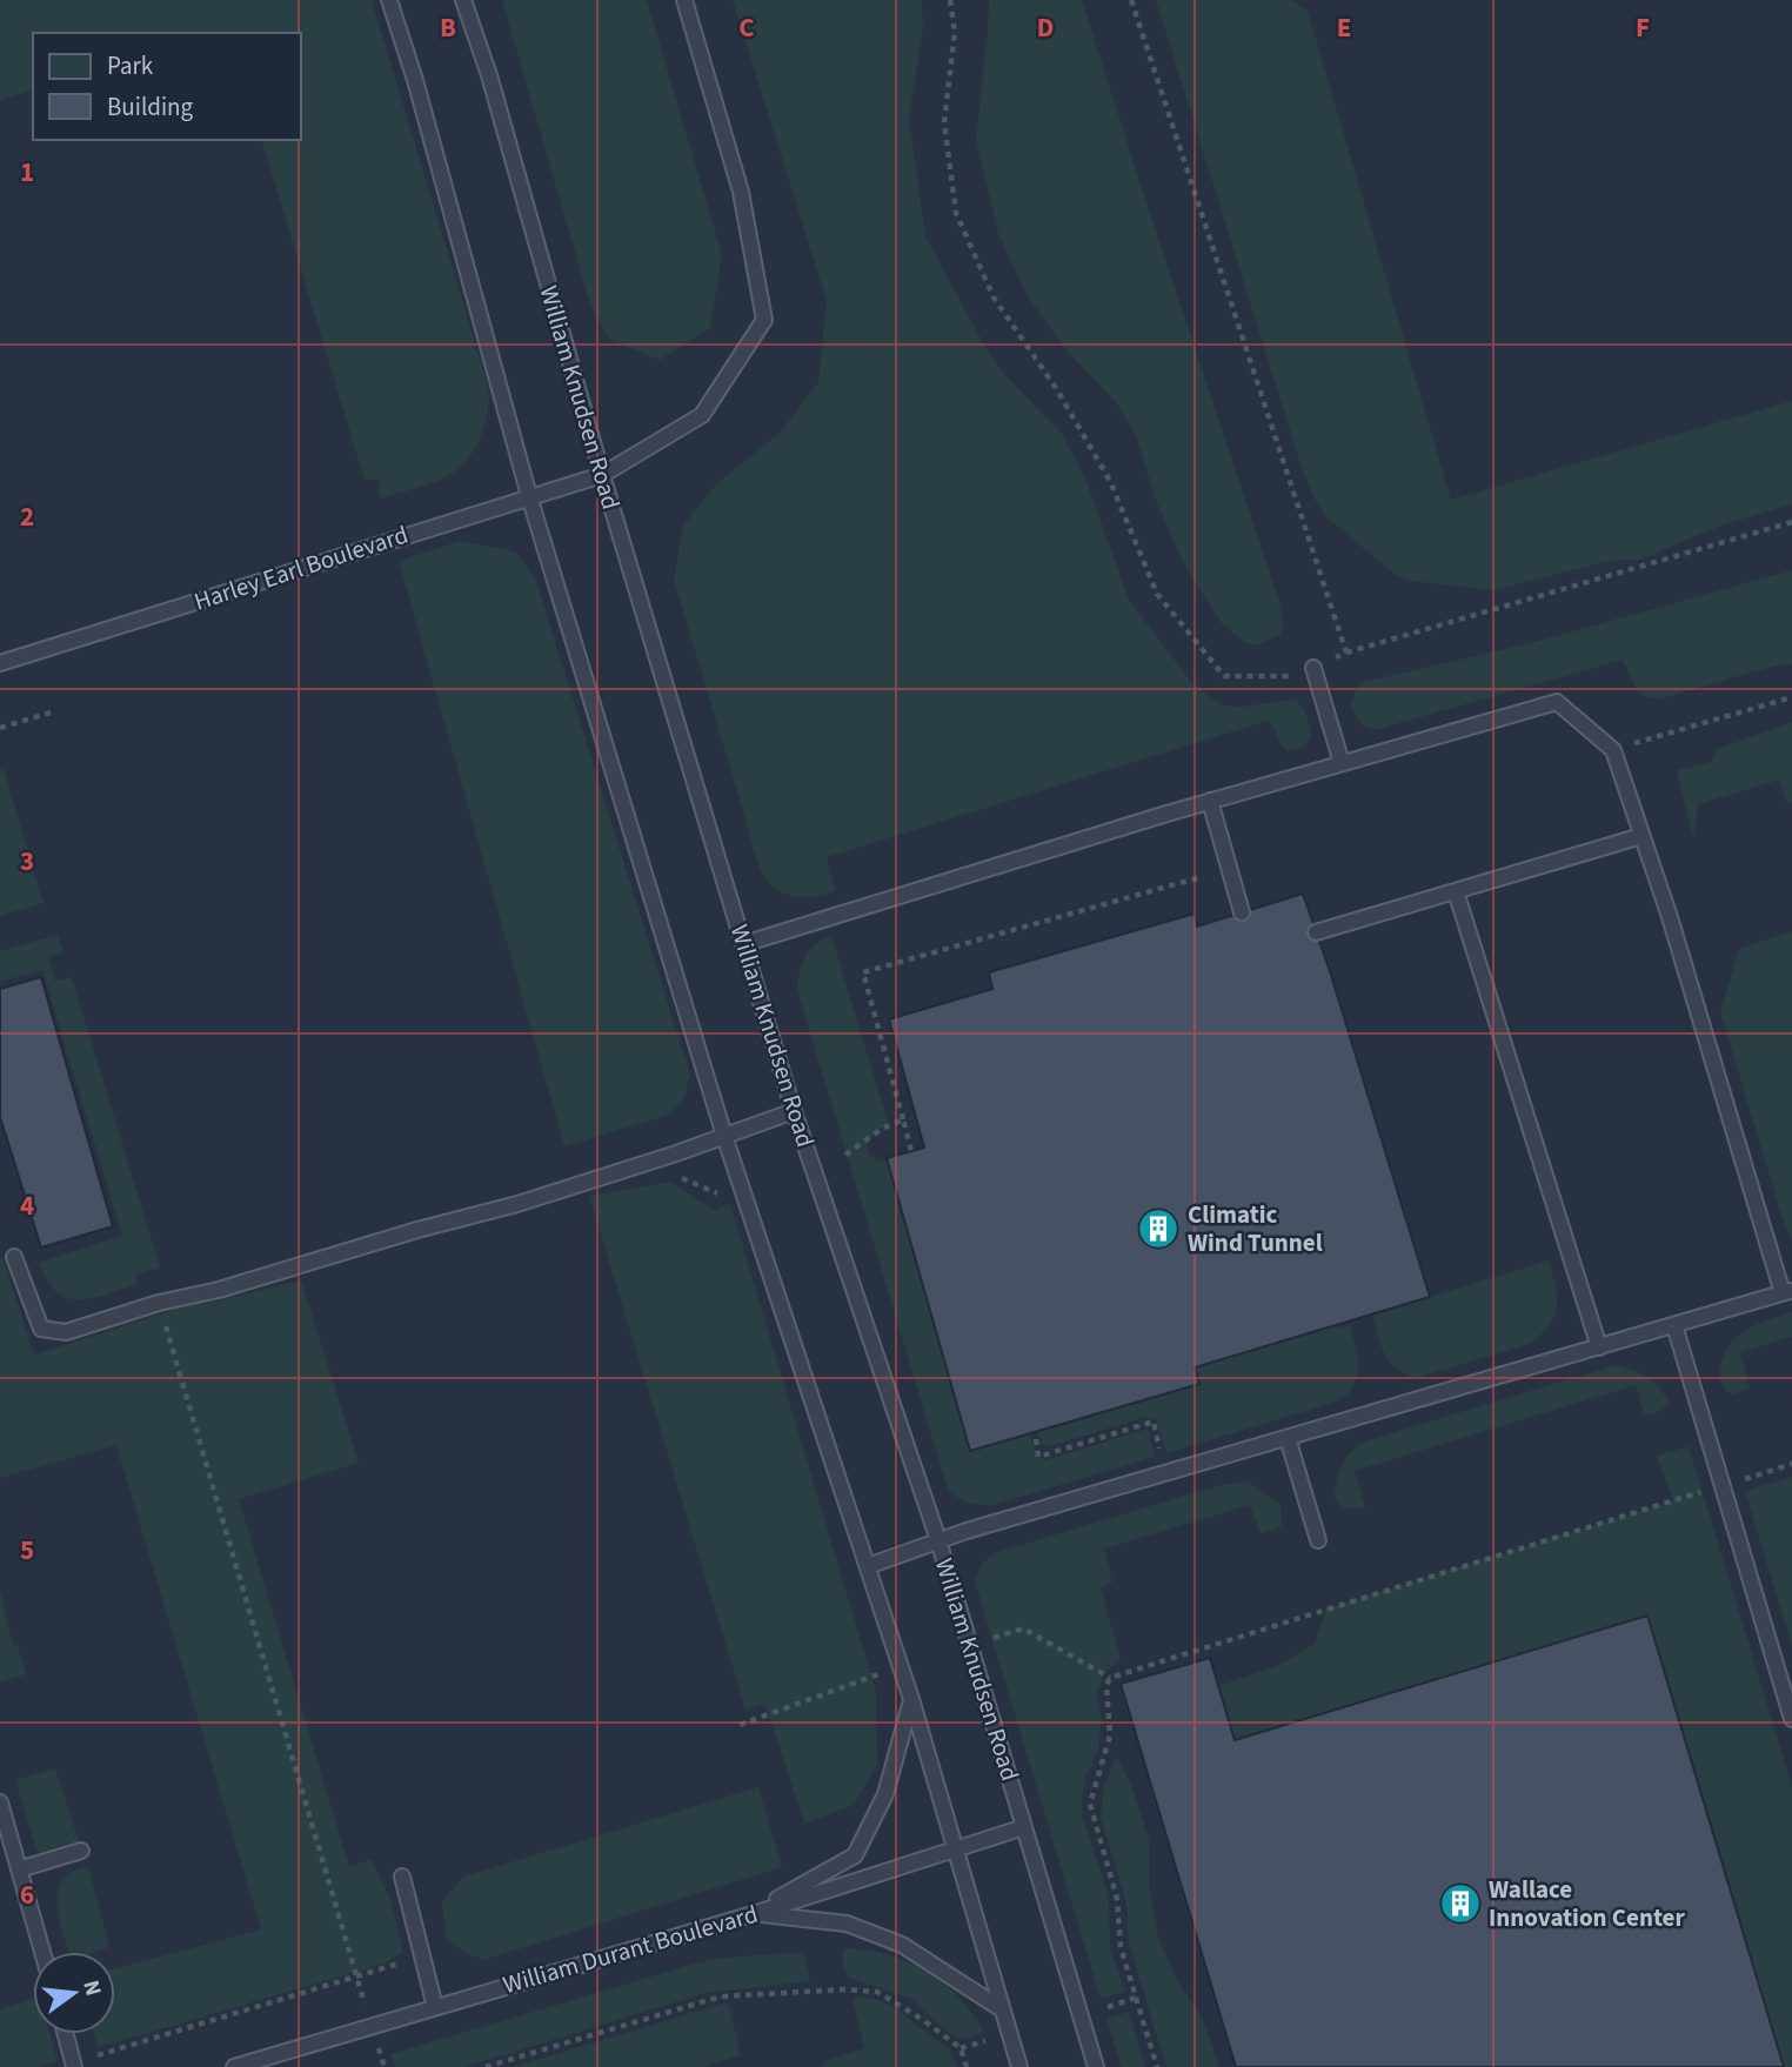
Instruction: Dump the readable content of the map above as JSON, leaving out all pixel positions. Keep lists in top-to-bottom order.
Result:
{
  "streets": {
    "lane": ["William Knudsen Road", "Harley Earl Boulevard", "William Durant Boulevard"]
  },
  "crossings": [
    ["William Knudsen Road", "Harley Earl Boulevard"],
    ["William Knudsen Road", "William Durant Boulevard"]
  ],
  "places": {
    "building": ["Climatic Wind Tunnel", "Wallace Innovation Center"]
  },
  "legend": ["Park", "Building"],
  "north": "right",
  "grid": {
    "columns": [
      "B",
      "C",
      "D",
      "E",
      "F"
    ],
    "rows": [
      "1",
      "2",
      "3",
      "4",
      "5",
      "6"
    ]
  }
}
